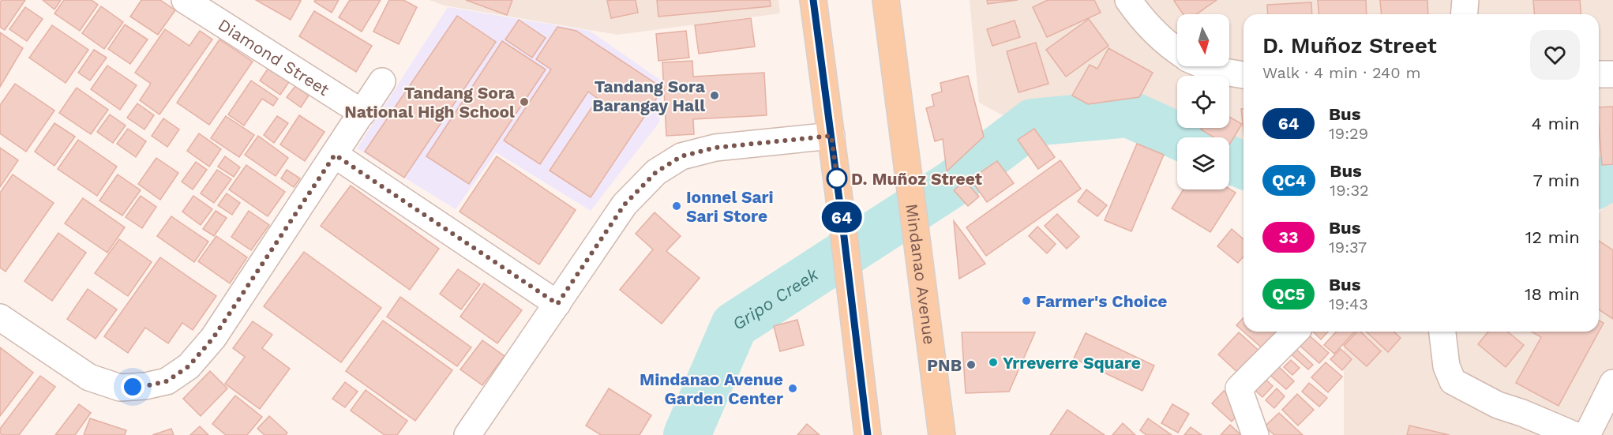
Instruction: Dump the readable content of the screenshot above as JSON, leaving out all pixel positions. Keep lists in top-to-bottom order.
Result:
{
  "streets": {
    "main road": ["Mindanao Avenue"],
    "street": ["Diamond Street"]
  },
  "water": ["Gripo Creek"],
  "places": [
    "Tandang Sora Barangay Hall",
    "Tandang Sora National High School",
    "D. Muñoz Street",
    "Ionnel Sari Sari Store",
    "Farmer's Choice",
    "Yrreverre Square",
    "PNB",
    "Mindanao Avenue Garden Center"
  ],
  "lines": ["bus line 64"],
  "north": "bottom",
  "page": {
    "on_map": "64",
    "heading": ["D. Muñoz Street", "Walk · 4 min · 240 m"],
    "list": [
      {
        "mark": "64",
        "name": "Bus",
        "note": "19:29",
        "value": "4 min"
      },
      {
        "mark": "QC4",
        "name": "Bus",
        "note": "19:32",
        "value": "7 min"
      },
      {
        "mark": "33",
        "name": "Bus",
        "note": "19:37",
        "value": "12 min"
      },
      {
        "mark": "QC5",
        "name": "Bus",
        "note": "19:43",
        "value": "18 min"
      }
    ]
  }
}
